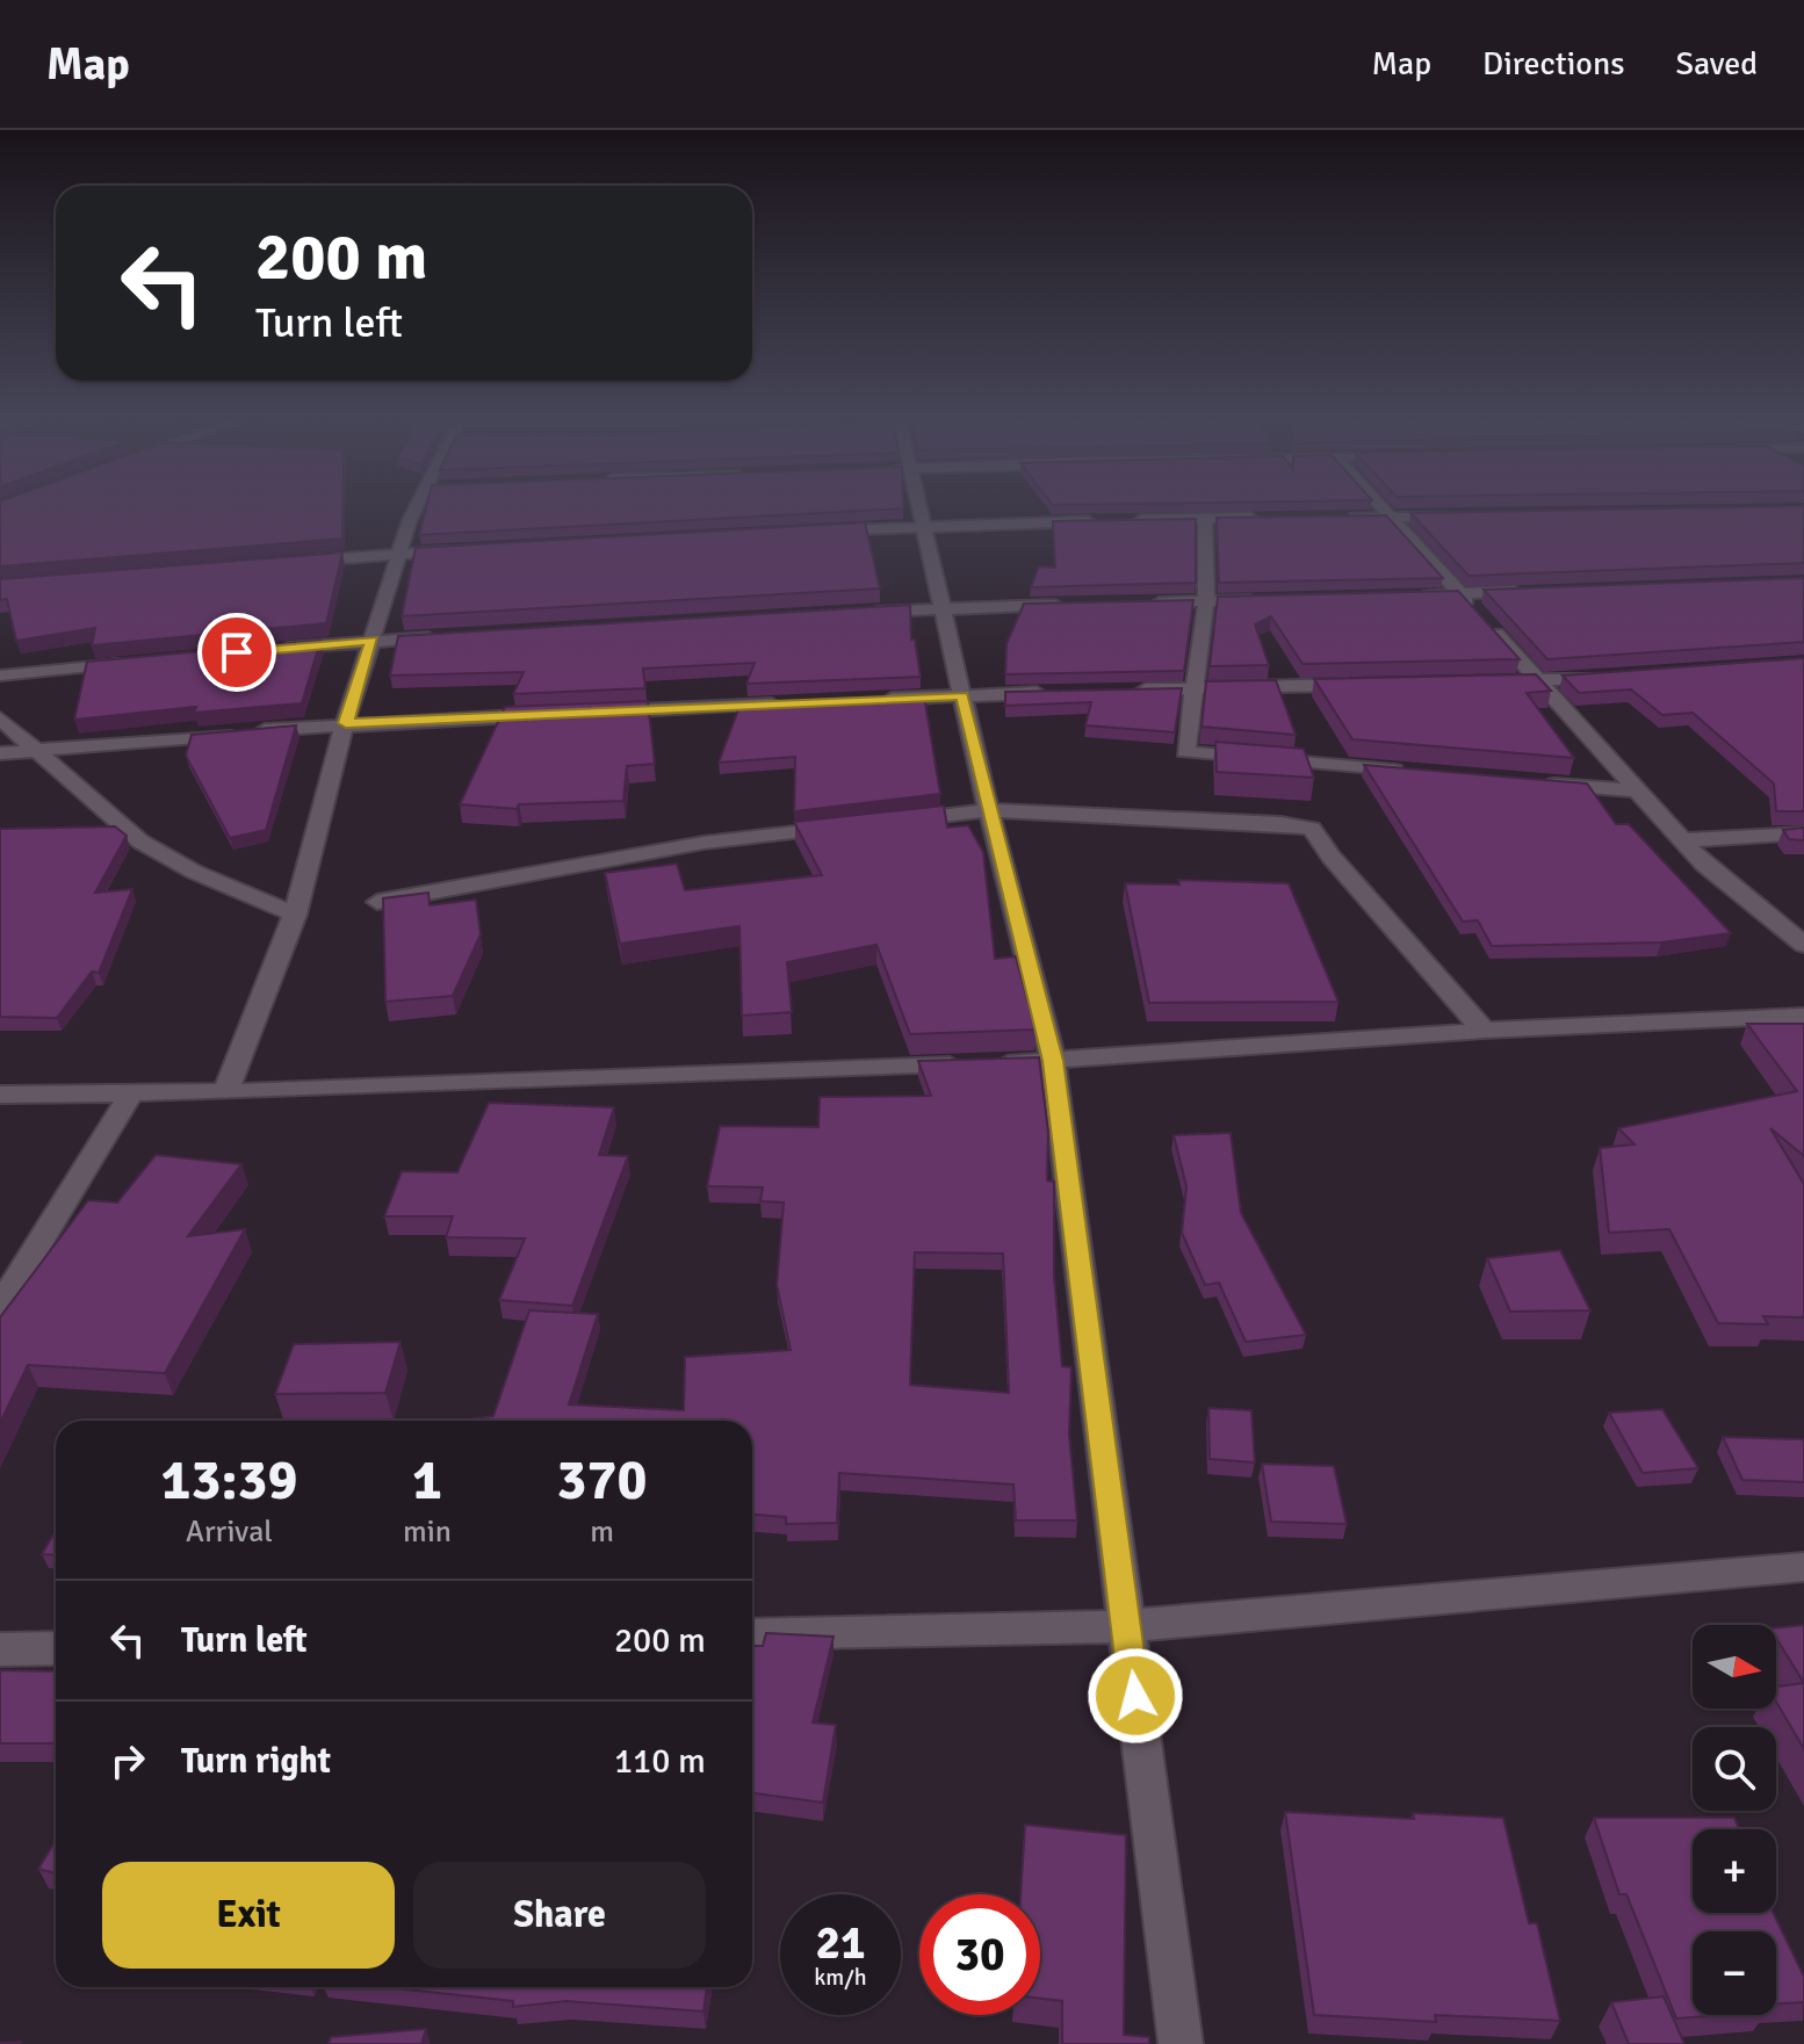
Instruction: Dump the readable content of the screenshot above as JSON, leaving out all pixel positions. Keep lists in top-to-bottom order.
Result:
{
  "north": "right",
  "page": {
    "header": "Map",
    "nav": ["Map", "Directions", "Saved"],
    "turn": ["200 m", "Turn left"],
    "eta": [
      "13:39",
      "Arrival",
      "1",
      "min",
      "370",
      "m"
    ],
    "list": [
      {
        "name": "Turn left",
        "value": "200 m"
      },
      {
        "name": "Turn right",
        "value": "110 m"
      }
    ],
    "map_buttons": ["+", "−"],
    "buttons": ["Exit", "Share"],
    "speed": "21 km/h",
    "limit": "30"
  }
}
